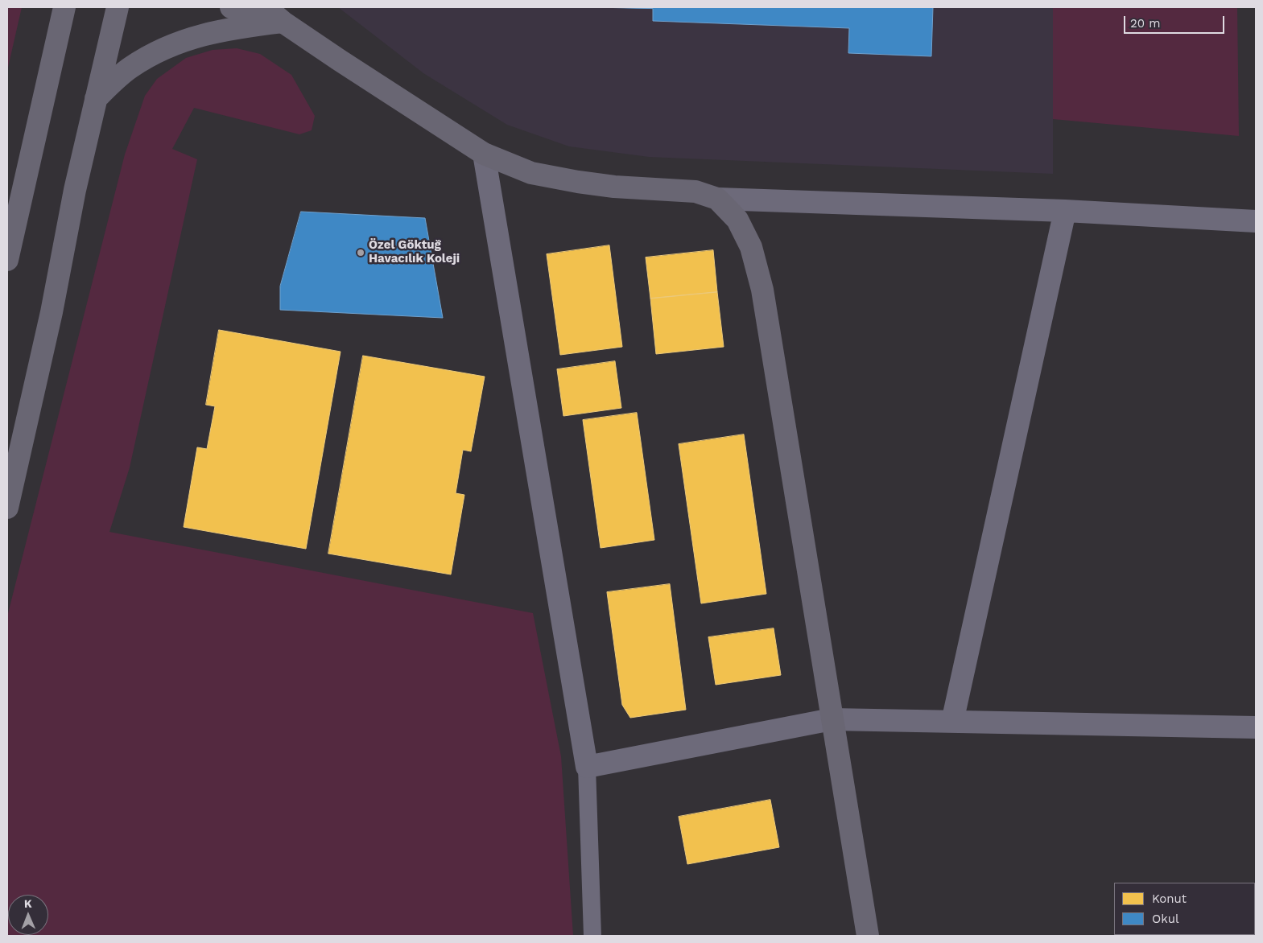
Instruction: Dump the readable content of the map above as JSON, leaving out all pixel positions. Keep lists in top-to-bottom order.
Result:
{
  "places": ["Özel Göktuğ Havacılık Koleji"],
  "legend": ["Konut", "Okul"],
  "scale_bar": "20 m",
  "north": "top"
}
